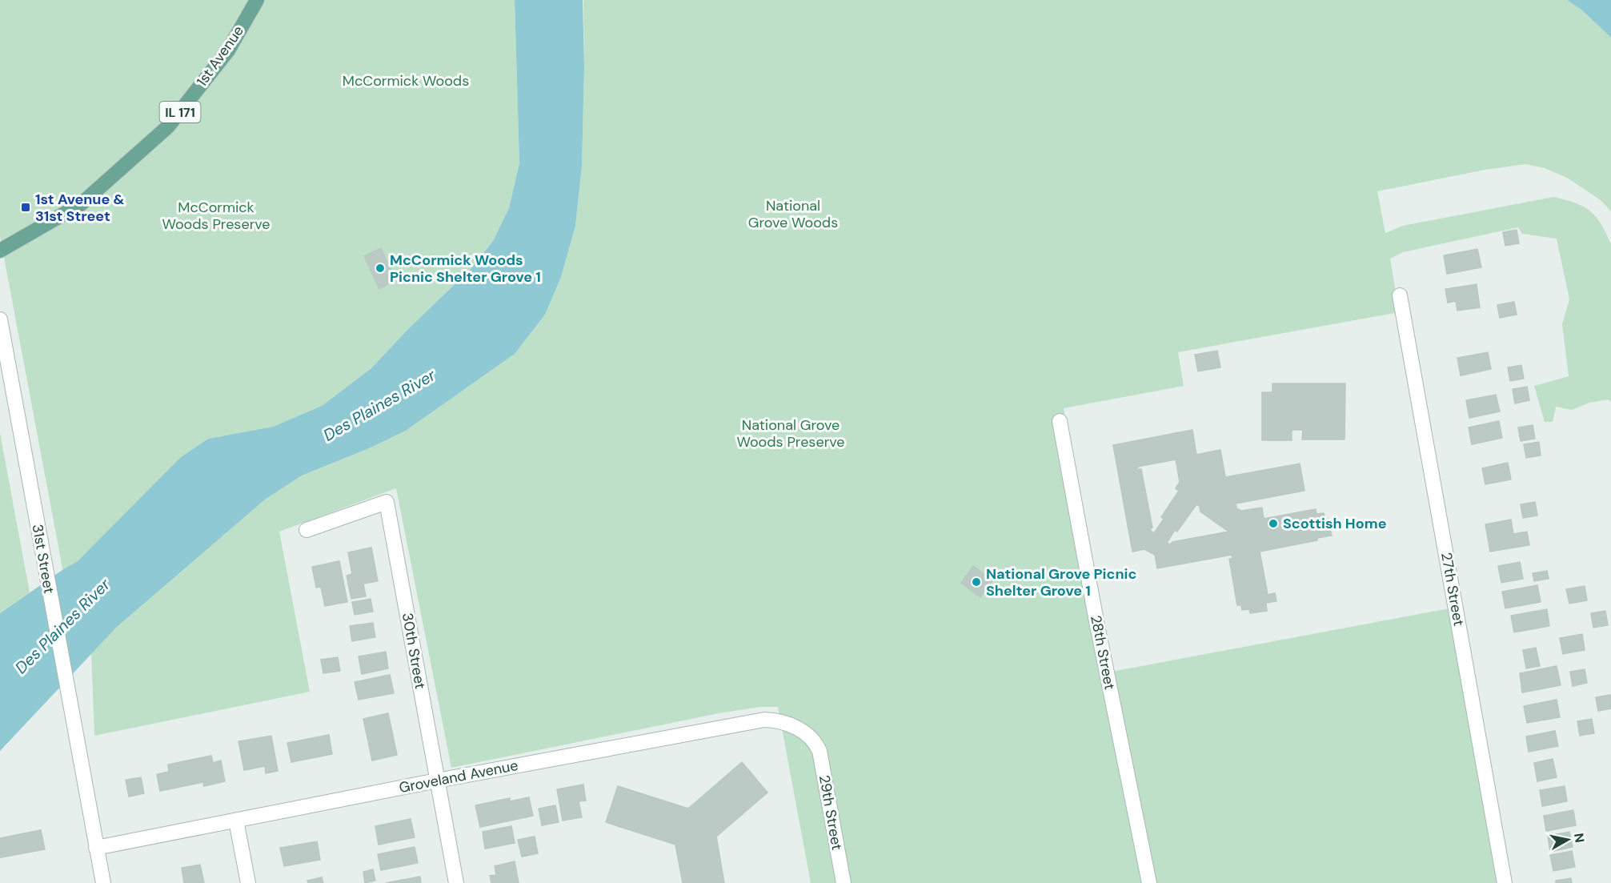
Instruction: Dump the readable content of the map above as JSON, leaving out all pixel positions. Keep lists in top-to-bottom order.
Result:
{
  "streets": {
    "main road": ["1st Avenue", "IL 171"],
    "street": [
      "31st Street",
      "27th Street",
      "30th Street",
      "28th Street",
      "Groveland Avenue",
      "29th Street"
    ]
  },
  "crossings": [
    ["31st Street", "Groveland Avenue"],
    ["30th Street", "Groveland Avenue"],
    ["Groveland Avenue", "29th Street"]
  ],
  "water": ["Des Plaines River"],
  "parks": [
    "McCormick Woods",
    "National Grove Woods",
    "McCormick Woods Preserve",
    "National Grove Woods Preserve"
  ],
  "places": {
    "transit": ["1st Avenue & 31st Street"],
    "other": ["McCormick Woods Picnic Shelter Grove 1", "Scottish Home", "National Grove Picnic Shelter Grove 1"]
  },
  "north": "right"
}
